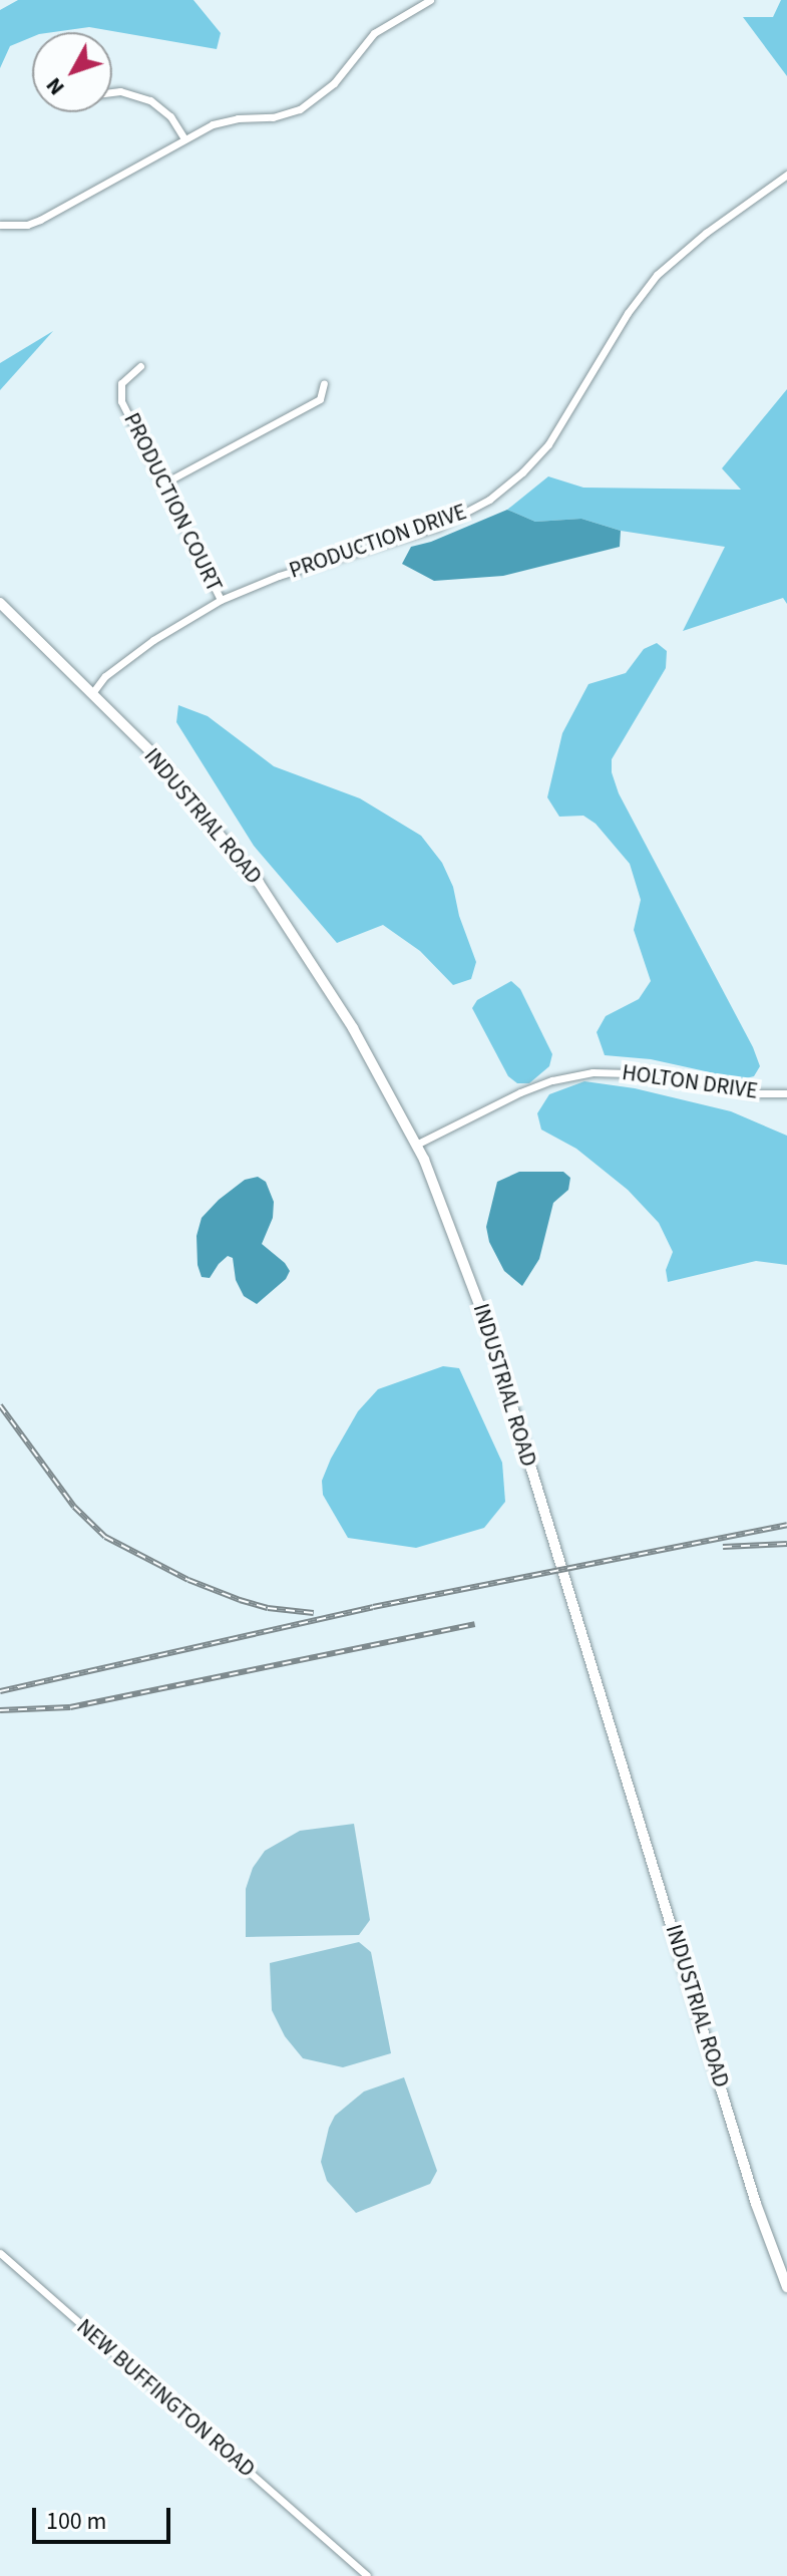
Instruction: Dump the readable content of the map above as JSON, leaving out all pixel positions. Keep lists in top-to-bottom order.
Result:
{
  "streets": {
    "main road": ["INDUSTRIAL ROAD"],
    "street": [
      "PRODUCTION COURT",
      "PRODUCTION DRIVE",
      "HOLTON DRIVE",
      "NEW BUFFINGTON ROAD"
    ]
  },
  "crossings": [
    ["PRODUCTION COURT", "PRODUCTION DRIVE"],
    ["PRODUCTION DRIVE", "INDUSTRIAL ROAD"],
    ["INDUSTRIAL ROAD", "HOLTON DRIVE"]
  ],
  "scale_bar": "100 m",
  "north": "bottom left"
}
